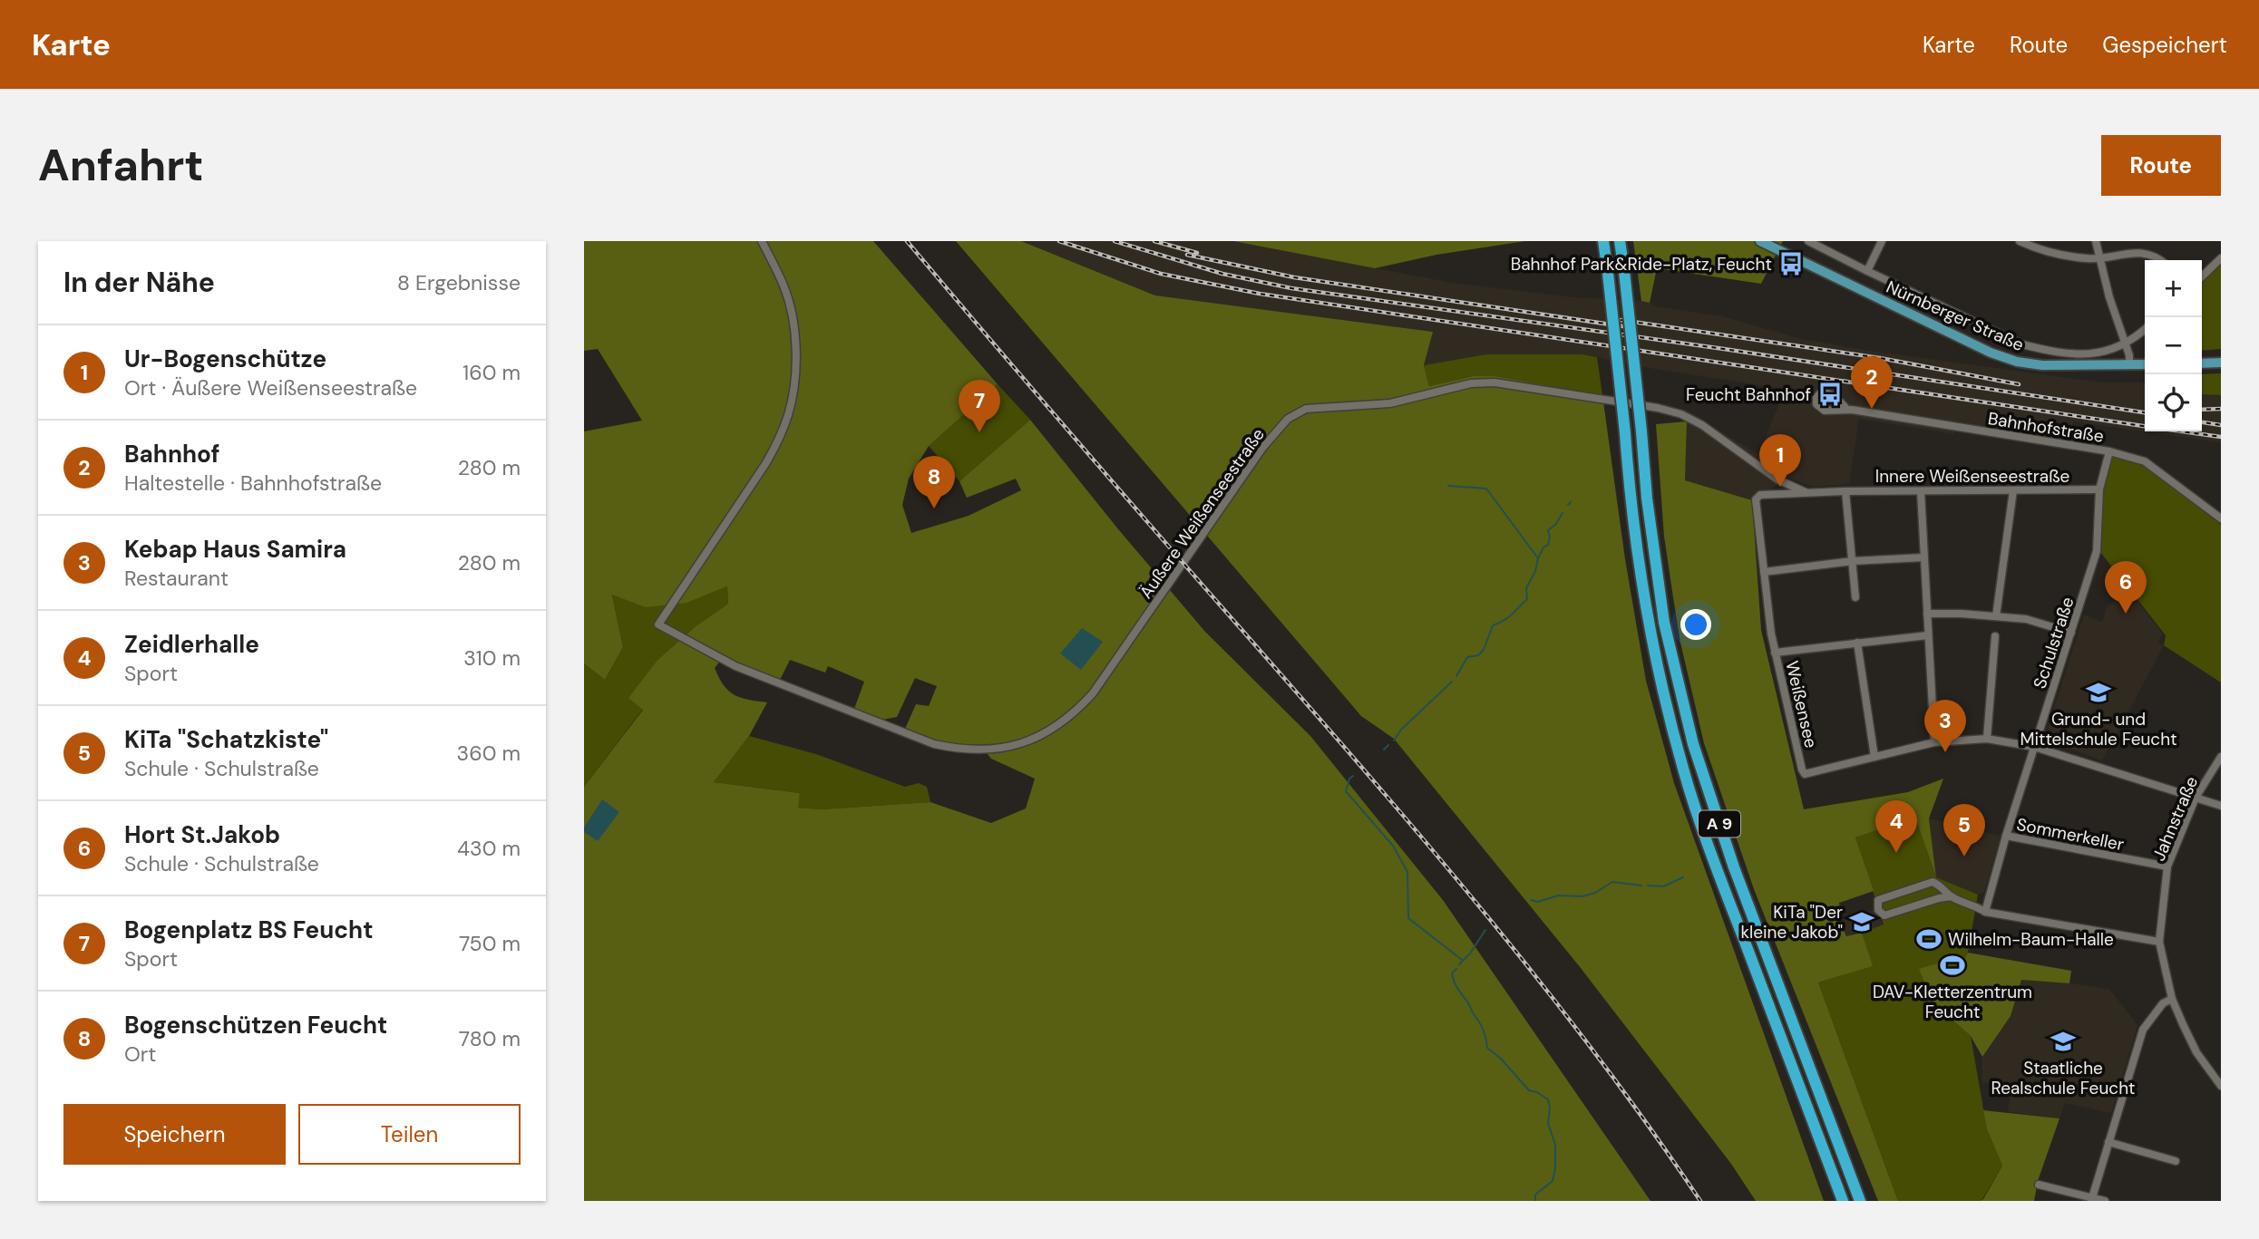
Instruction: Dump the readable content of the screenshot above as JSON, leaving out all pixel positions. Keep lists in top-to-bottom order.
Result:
{
  "streets": {
    "highway": ["A 9"],
    "main road": ["Nürnberger Straße"],
    "street": [
      "Bahnhofstraße",
      "Innere Weißenseestraße",
      "Äußere Weißenseestraße",
      "Schulstraße",
      "Weißensee",
      "Jahnstraße",
      "Sommerkeller"
    ]
  },
  "crossings": [
    ["Bahnhofstraße", "Schulstraße"],
    ["Innere Weißenseestraße", "Äußere Weißenseestraße"],
    ["Innere Weißenseestraße", "Schulstraße"],
    ["Innere Weißenseestraße", "Weißensee"],
    ["Schulstraße", "Weißensee"],
    ["Schulstraße", "Sommerkeller"],
    ["Weißensee", "Jahnstraße"],
    ["Jahnstraße", "Sommerkeller"]
  ],
  "places": {
    "bus stop": ["Bahnhof Park&Ride-Platz, Feucht", "Feucht Bahnhof"],
    "school or university": ["Grund- und Mittelschule Feucht", "KiTa \"Der kleine Jakob\"", "Staatliche Realschule Feucht"],
    "sports": ["Wilhelm-Baum-Halle", "DAV-Kletterzentrum Feucht"]
  },
  "page": {
    "header": "Karte",
    "nav": ["Karte", "Route", "Gespeichert"],
    "buttons": [
      "Route",
      ["Speichern", "Teilen"]
    ],
    "title": "Anfahrt",
    "heading": ["In der Nähe", "8 Ergebnisse"],
    "map_buttons": ["+", "−"],
    "list": [
      {
        "mark": "1",
        "name": "Ur-Bogenschütze",
        "note": "Ort · Äußere Weißenseestraße",
        "value": "160 m"
      },
      {
        "mark": "2",
        "name": "Bahnhof",
        "note": "Haltestelle · Bahnhofstraße",
        "value": "280 m"
      },
      {
        "mark": "3",
        "name": "Kebap Haus Samira",
        "note": "Restaurant",
        "value": "280 m"
      },
      {
        "mark": "4",
        "name": "Zeidlerhalle",
        "note": "Sport",
        "value": "310 m"
      },
      {
        "mark": "5",
        "name": "KiTa \"Schatzkiste\"",
        "note": "Schule · Schulstraße",
        "value": "360 m"
      },
      {
        "mark": "6",
        "name": "Hort St.Jakob",
        "note": "Schule · Schulstraße",
        "value": "430 m"
      },
      {
        "mark": "7",
        "name": "Bogenplatz BS Feucht",
        "note": "Sport",
        "value": "750 m"
      },
      {
        "mark": "8",
        "name": "Bogenschützen Feucht",
        "note": "Ort",
        "value": "780 m"
      }
    ],
    "pins": [
      "2",
      "7",
      "1",
      "8",
      "6",
      "3",
      "4",
      "5"
    ]
  }
}
